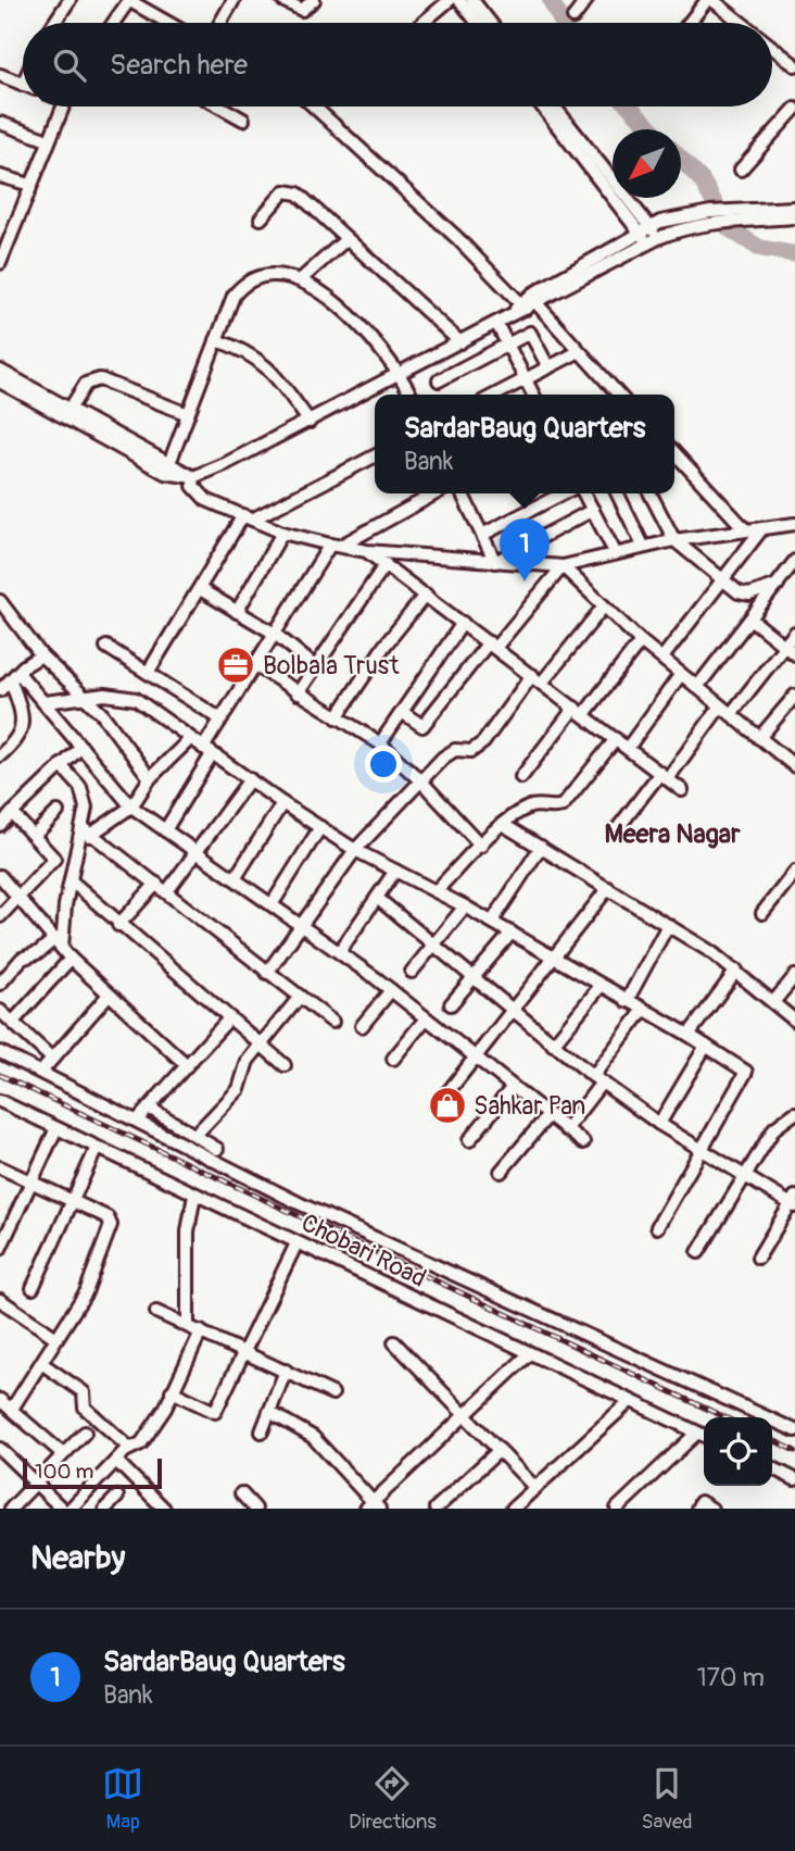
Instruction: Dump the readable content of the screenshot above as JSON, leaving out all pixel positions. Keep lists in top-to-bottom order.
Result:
{
  "streets": {
    "street": ["Chobari Road"]
  },
  "districts": ["Meera Nagar"],
  "places": {
    "office": ["Bolbala Trust"],
    "shop": ["Sahkar Pan"]
  },
  "scale_bar": "100 m",
  "north": "bottom left",
  "page": {
    "search": "Search here",
    "popup": ["SardarBaug Quarters", "Bank"],
    "pins": "1",
    "scale": "100 m",
    "heading": "Nearby",
    "list": [
      {
        "mark": "1",
        "name": "SardarBaug Quarters",
        "note": "Bank",
        "value": "170 m"
      }
    ],
    "nav": ["Map", "Directions", "Saved"]
  }
}
